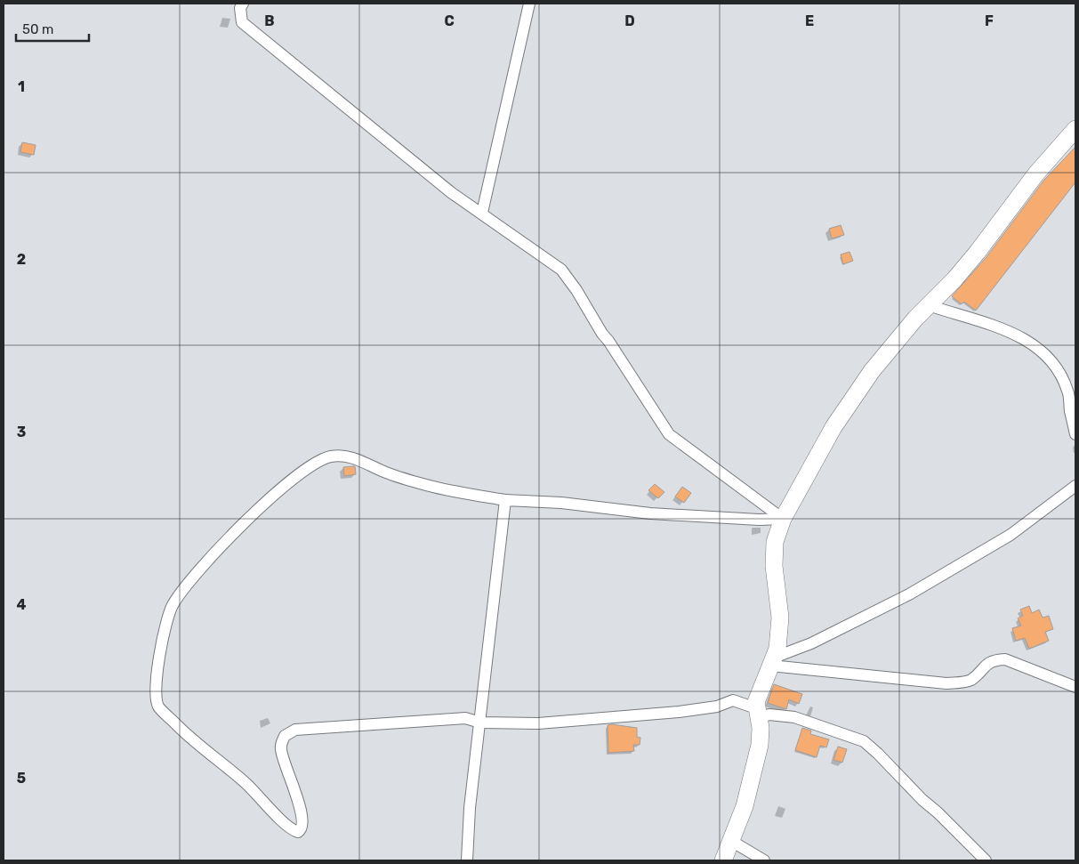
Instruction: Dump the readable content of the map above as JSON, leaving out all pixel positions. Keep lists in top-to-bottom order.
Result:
{
  "scale_bar": "50 m",
  "grid": {
    "columns": [
      "B",
      "C",
      "D",
      "E",
      "F"
    ],
    "rows": [
      "1",
      "2",
      "3",
      "4",
      "5"
    ]
  }
}
